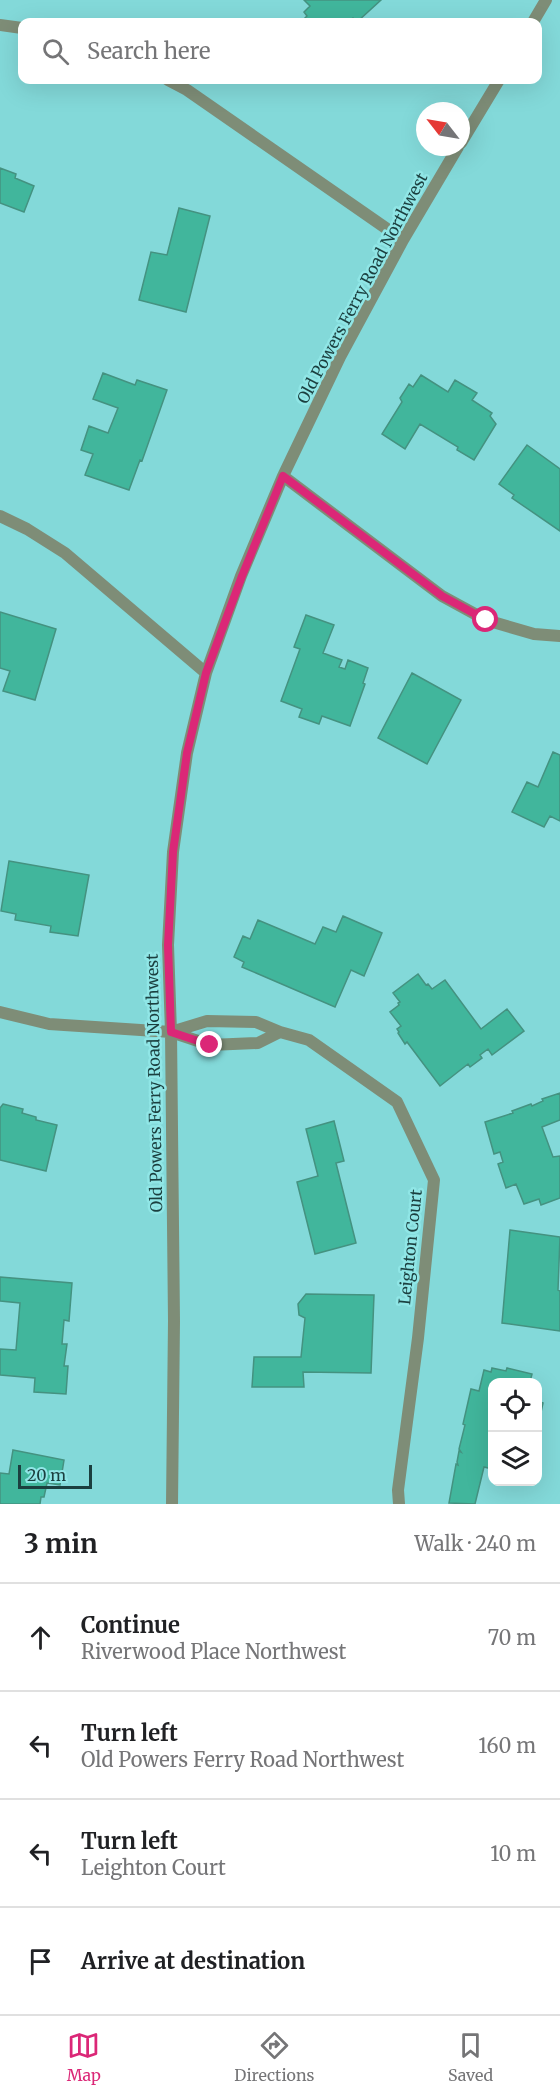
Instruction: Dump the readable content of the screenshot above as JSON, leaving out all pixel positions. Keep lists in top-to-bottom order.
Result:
{
  "streets": {
    "street": ["Old Powers Ferry Road Northwest", "Leighton Court"]
  },
  "crossings": [
    ["Old Powers Ferry Road Northwest", "Leighton Court"]
  ],
  "scale_bar": "20 m",
  "north": "top left",
  "page": {
    "search": "Search here",
    "scale": "20 m",
    "heading": ["3 min", "Walk · 240 m"],
    "list": [
      ["Continue", "Riverwood Place Northwest", "70 m"],
      ["Turn left", "Old Powers Ferry Road Northwest", "160 m"],
      ["Turn left", "Leighton Court", "10 m"],
      "Arrive at destination"
    ],
    "nav": ["Map", "Directions", "Saved"]
  }
}
